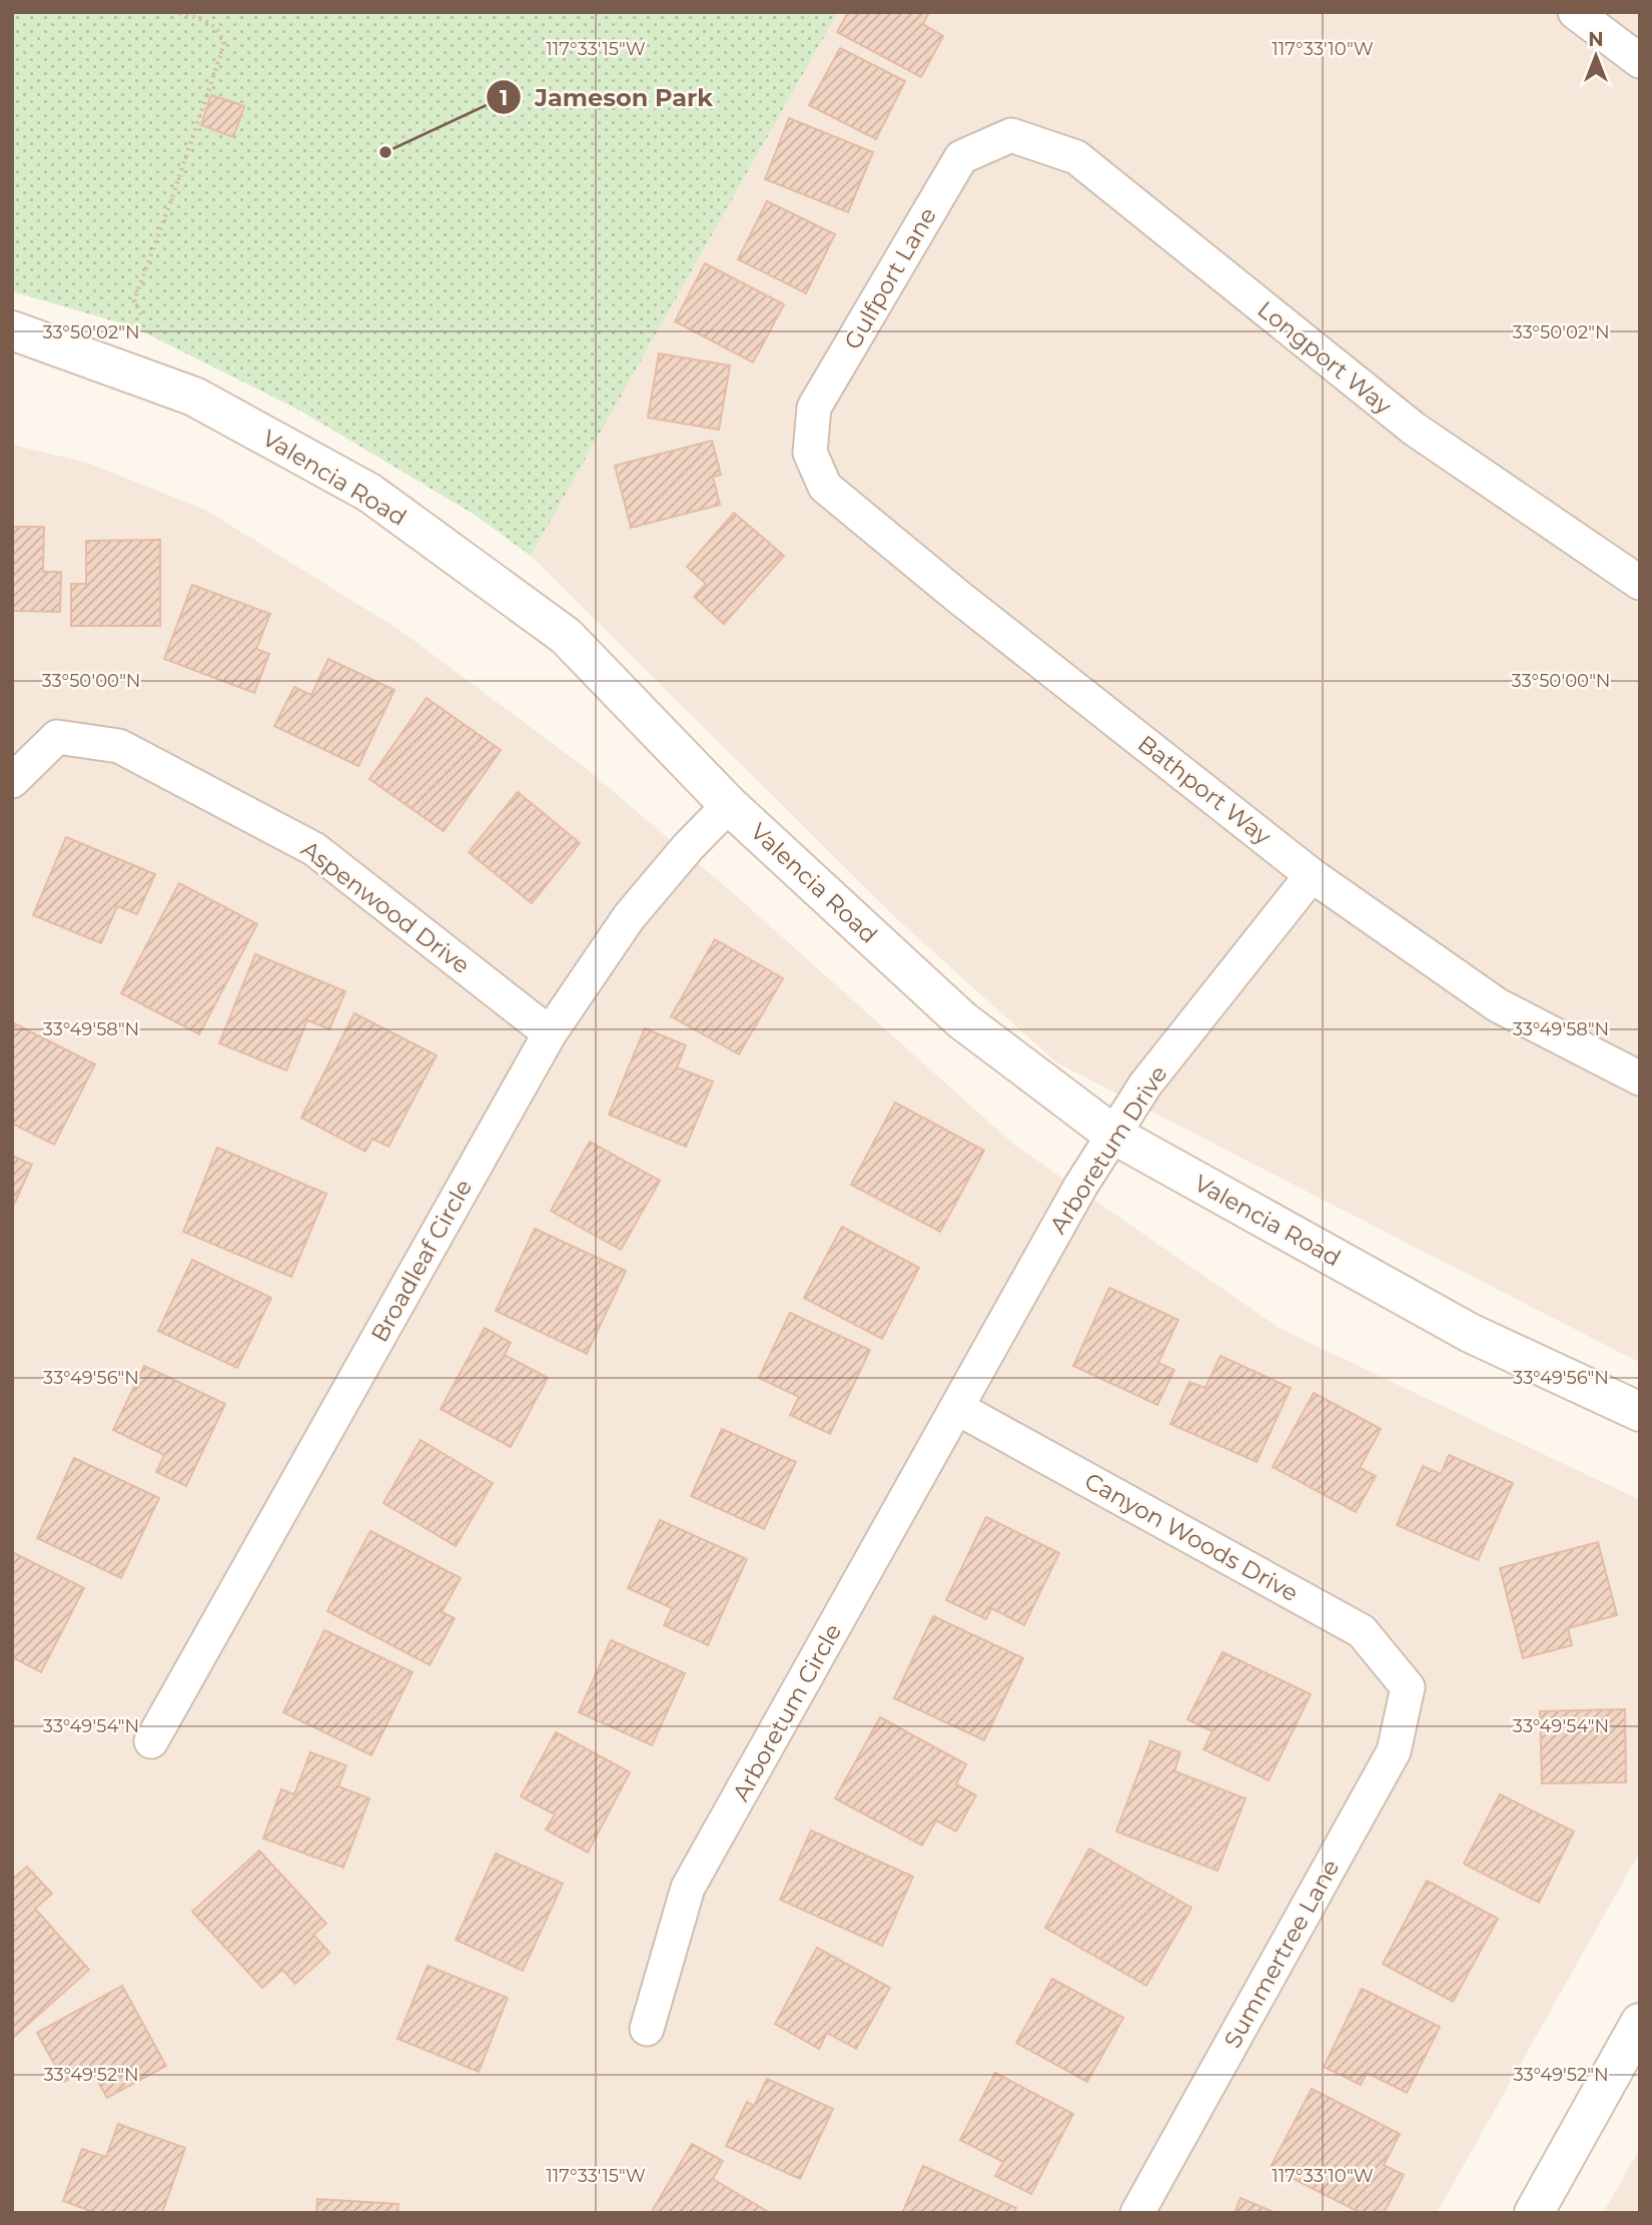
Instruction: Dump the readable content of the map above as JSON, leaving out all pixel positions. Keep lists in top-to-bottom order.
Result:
{
  "streets": {
    "street": [
      "Gulfport Lane",
      "Longport Way",
      "Valencia Road",
      "Bathport Way",
      "Aspenwood Drive",
      "Arboretum Drive",
      "Broadleaf Circle",
      "Canyon Woods Drive",
      "Arboretum Circle",
      "Summertree Lane"
    ]
  },
  "crossings": [
    ["Gulfport Lane", "Longport Way"],
    ["Gulfport Lane", "Bathport Way"],
    ["Valencia Road", "Arboretum Drive"],
    ["Valencia Road", "Broadleaf Circle"],
    ["Bathport Way", "Arboretum Drive"],
    ["Aspenwood Drive", "Broadleaf Circle"],
    ["Arboretum Drive", "Canyon Woods Drive"],
    ["Arboretum Drive", "Arboretum Circle"],
    ["Canyon Woods Drive", "Arboretum Circle"],
    ["Canyon Woods Drive", "Summertree Lane"]
  ],
  "places": ["Jameson Park"],
  "north": "top",
  "coordinates": [
    "117°33'15\"W",
    "117°33'10\"W",
    "33°50'02\"N",
    "33°50'00\"N",
    "33°49'58\"N",
    "33°49'56\"N",
    "33°49'54\"N",
    "33°49'52\"N"
  ]
}
